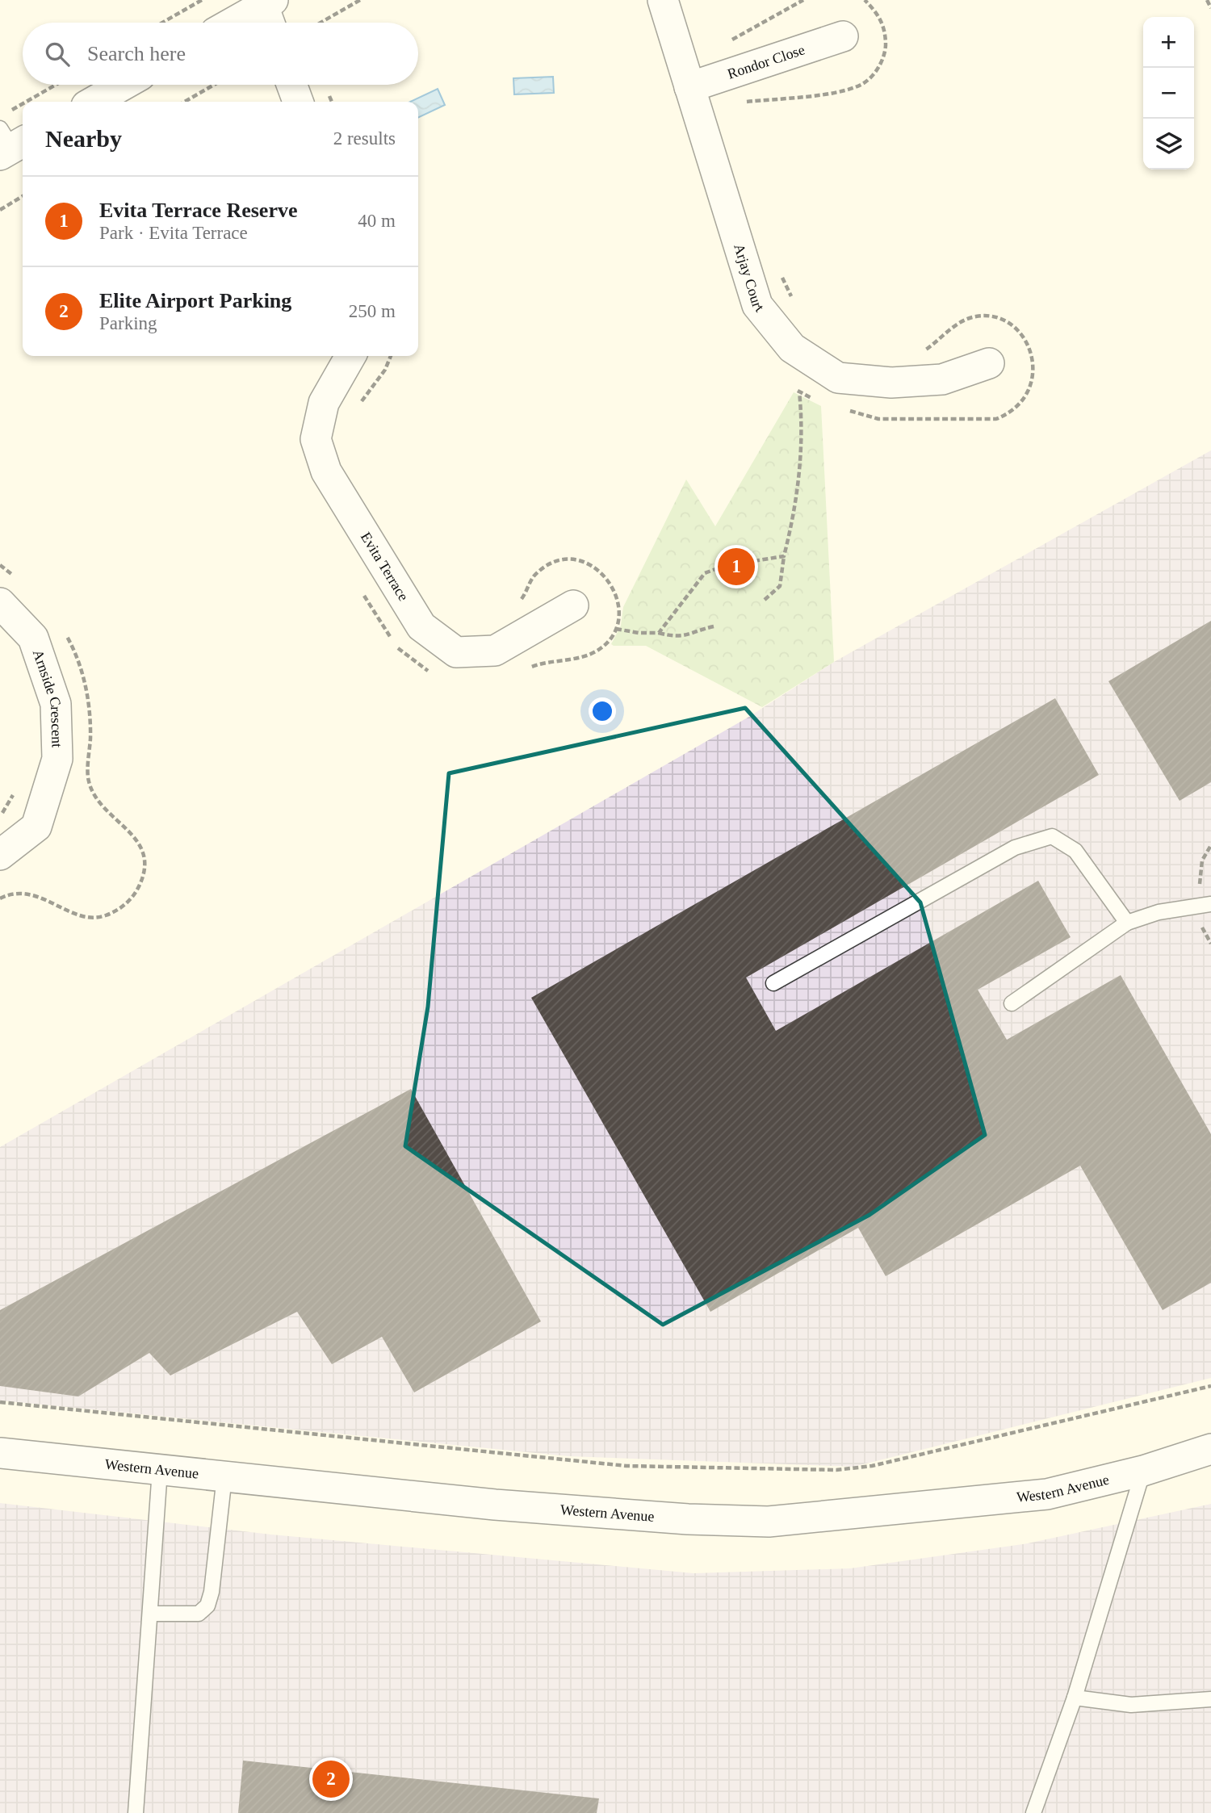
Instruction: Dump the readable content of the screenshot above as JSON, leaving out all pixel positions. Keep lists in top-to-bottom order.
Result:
{
  "streets": {
    "street": [
      "Rondor Close",
      "Arjay Court",
      "Evita Terrace",
      "Arnside Crescent",
      "Western Avenue"
    ]
  },
  "crossings": [
    ["Rondor Close", "Arjay Court"]
  ],
  "page": {
    "map_buttons": ["+", "−"],
    "search": "Search here",
    "heading": ["Nearby", "2 results"],
    "list": [
      {
        "mark": "1",
        "name": "Evita Terrace Reserve",
        "note": "Park · Evita Terrace",
        "value": "40 m"
      },
      {
        "mark": "2",
        "name": "Elite Airport Parking",
        "note": "Parking",
        "value": "250 m"
      }
    ],
    "pins": ["1", "2"]
  }
}
